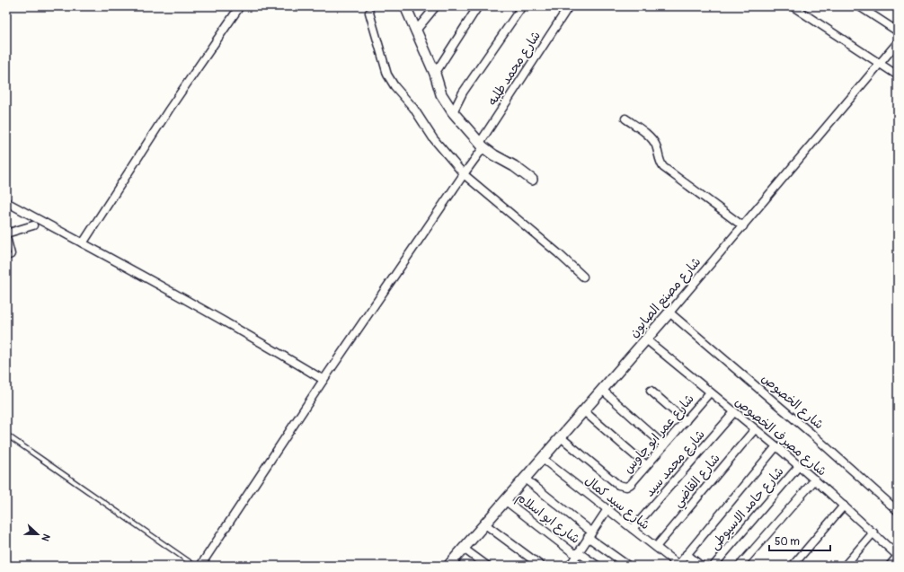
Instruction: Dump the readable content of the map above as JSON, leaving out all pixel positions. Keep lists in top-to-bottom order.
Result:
{
  "streets": {
    "street": [
      "شارع محمد طلبه",
      "شارع مصنع الصابون",
      "شارع الخصوص",
      "شارع عمر ابو جاوس",
      "شارع مصرف الخصوص",
      "شارع محمد سيد",
      "شارع القاضي",
      "شارع سيد كمال",
      "شارع حامد الاسيوطى",
      "شارع ابو اسلام"
    ]
  },
  "crossings": [
    ["شارع مصنع الصابون", "شارع الخصوص"],
    ["شارع مصنع الصابون", "شارع عمر ابو جاوس"],
    ["شارع مصنع الصابون", "شارع مصرف الخصوص"],
    ["شارع مصنع الصابون", "شارع سيد كمال"],
    ["شارع مصنع الصابون", "شارع ابو اسلام"],
    ["شارع عمر ابو جاوس", "شارع مصرف الخصوص"],
    ["شارع مصرف الخصوص", "شارع محمد سيد"],
    ["شارع مصرف الخصوص", "شارع القاضي"],
    ["شارع مصرف الخصوص", "شارع حامد الاسيوطى"],
    ["شارع محمد سيد", "شارع سيد كمال"],
    ["شارع القاضي", "شارع سيد كمال"]
  ],
  "scale_bar": "50 m",
  "north": "right"
}
